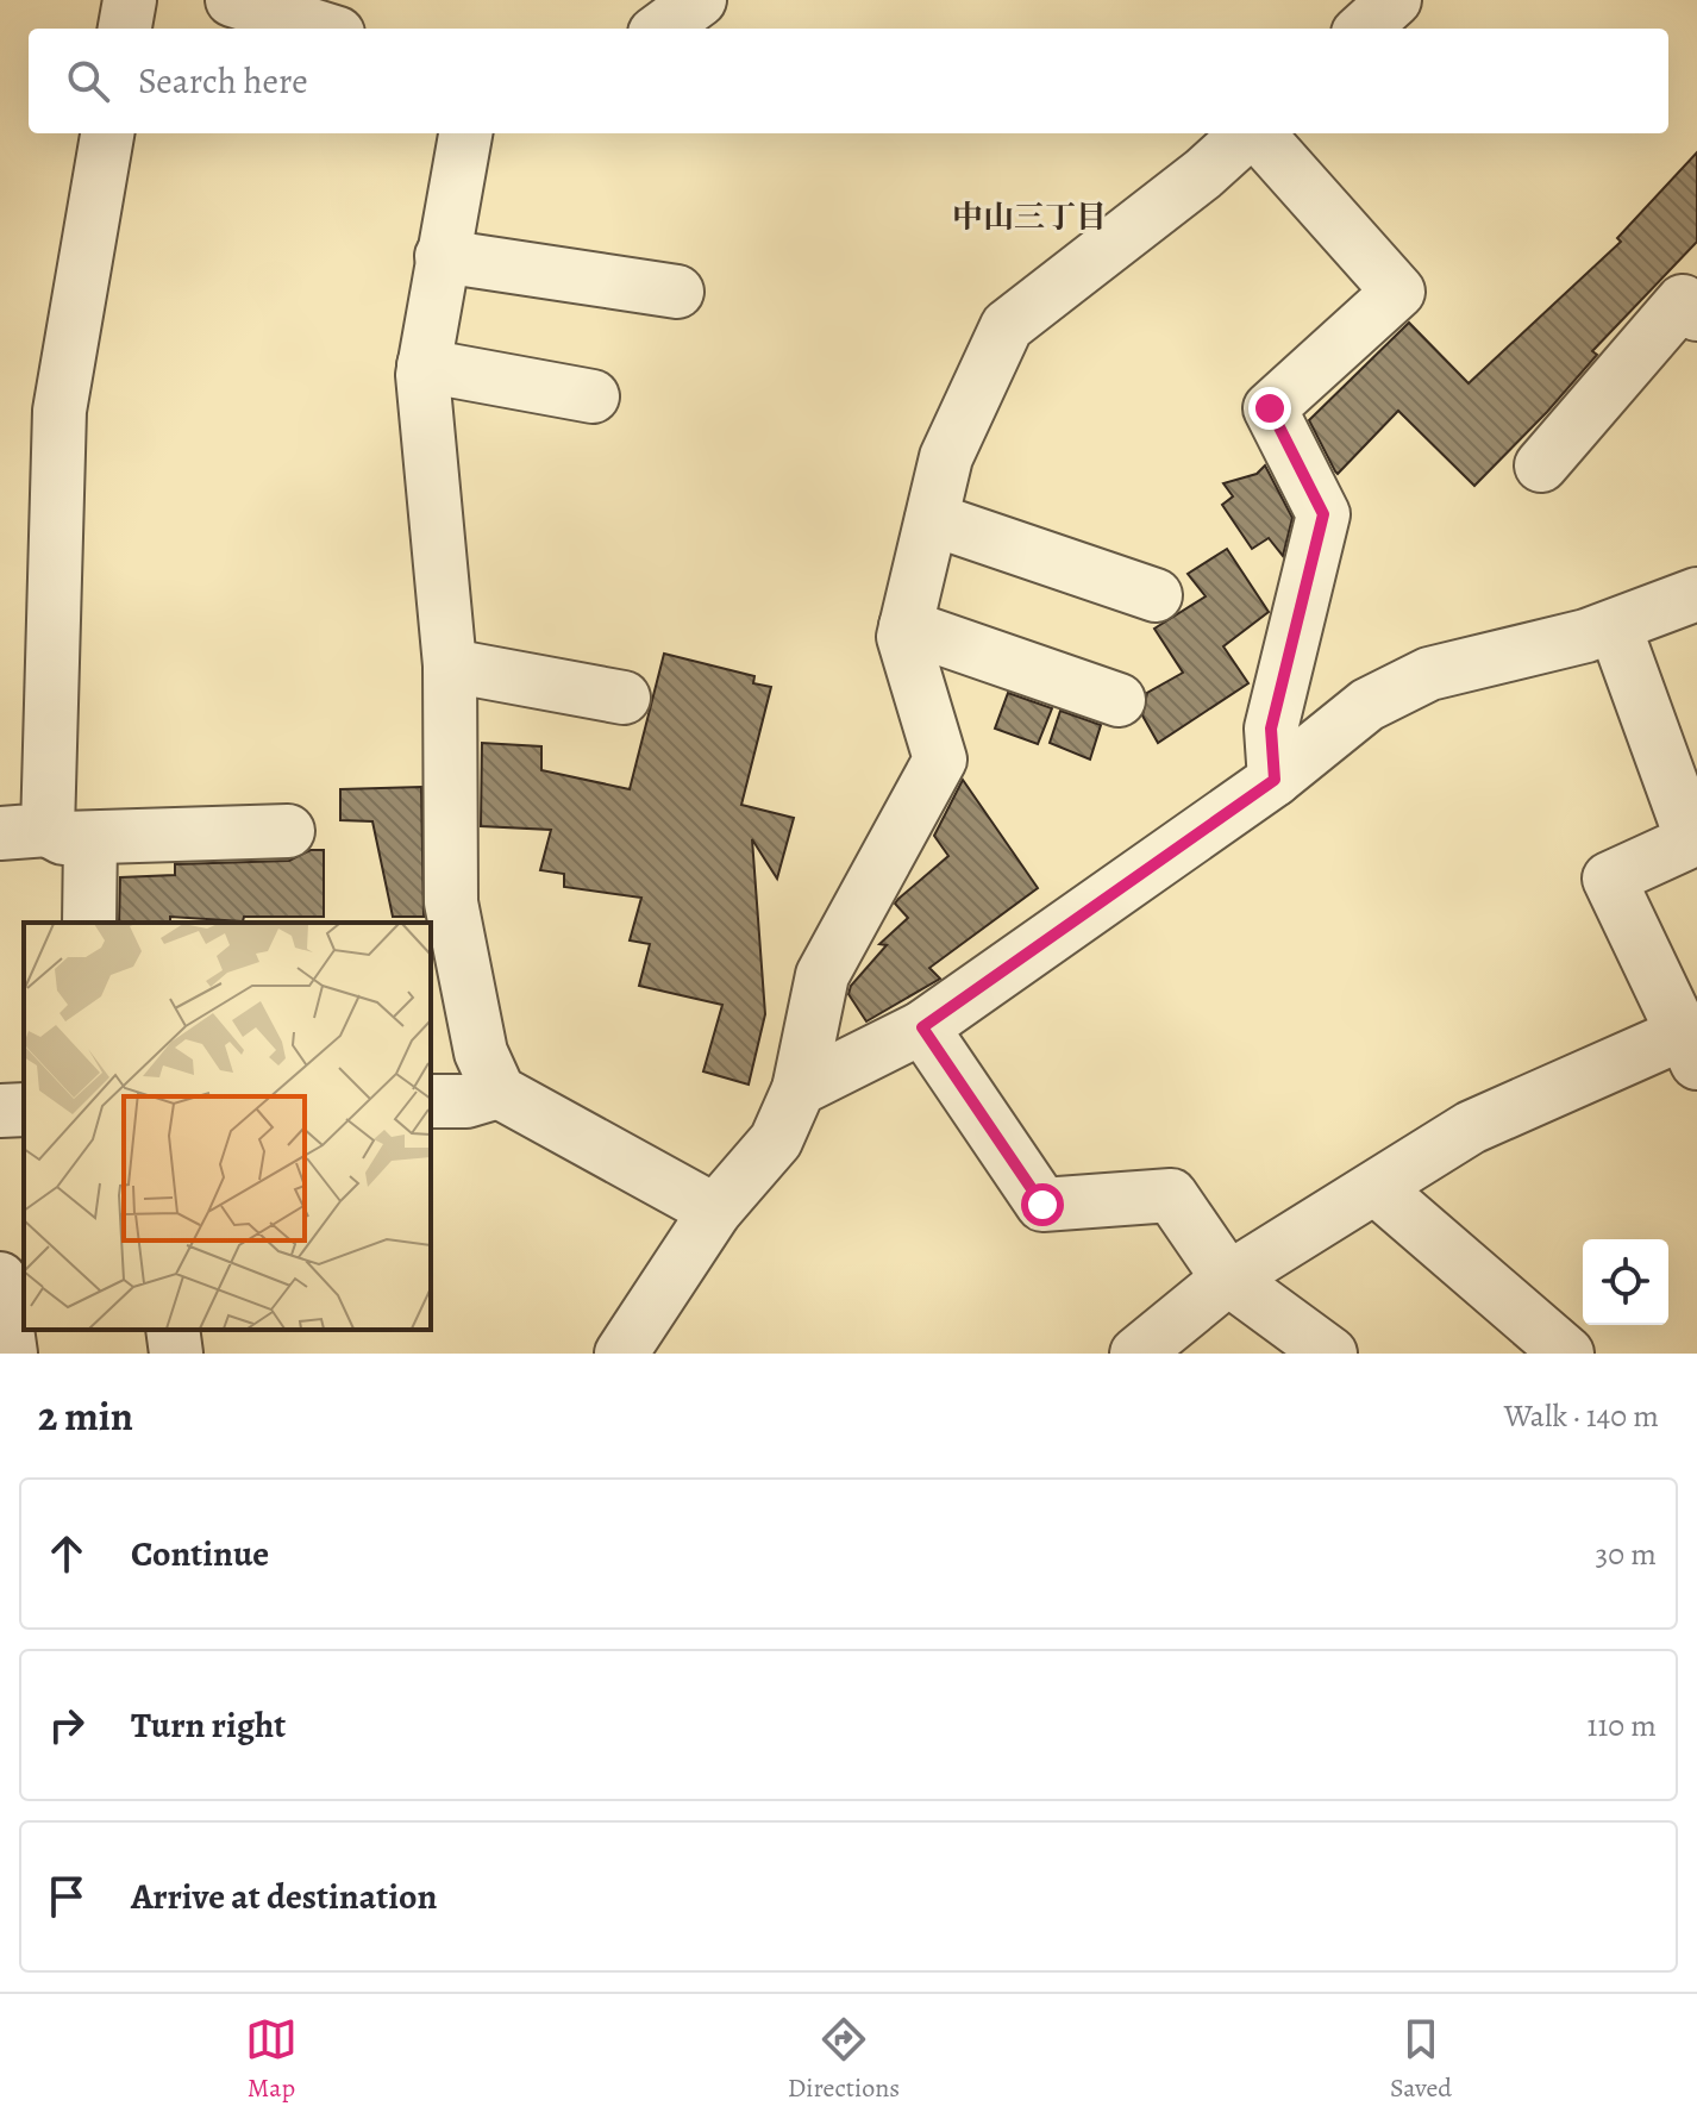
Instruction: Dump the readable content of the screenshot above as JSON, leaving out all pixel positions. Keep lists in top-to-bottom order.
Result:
{
  "districts": ["中山三丁目"],
  "page": {
    "search": "Search here",
    "heading": ["2 min", "Walk · 140 m"],
    "list": [
      ["Continue", "30 m"],
      ["Turn right", "110 m"],
      "Arrive at destination"
    ],
    "nav": ["Map", "Directions", "Saved"]
  }
}
